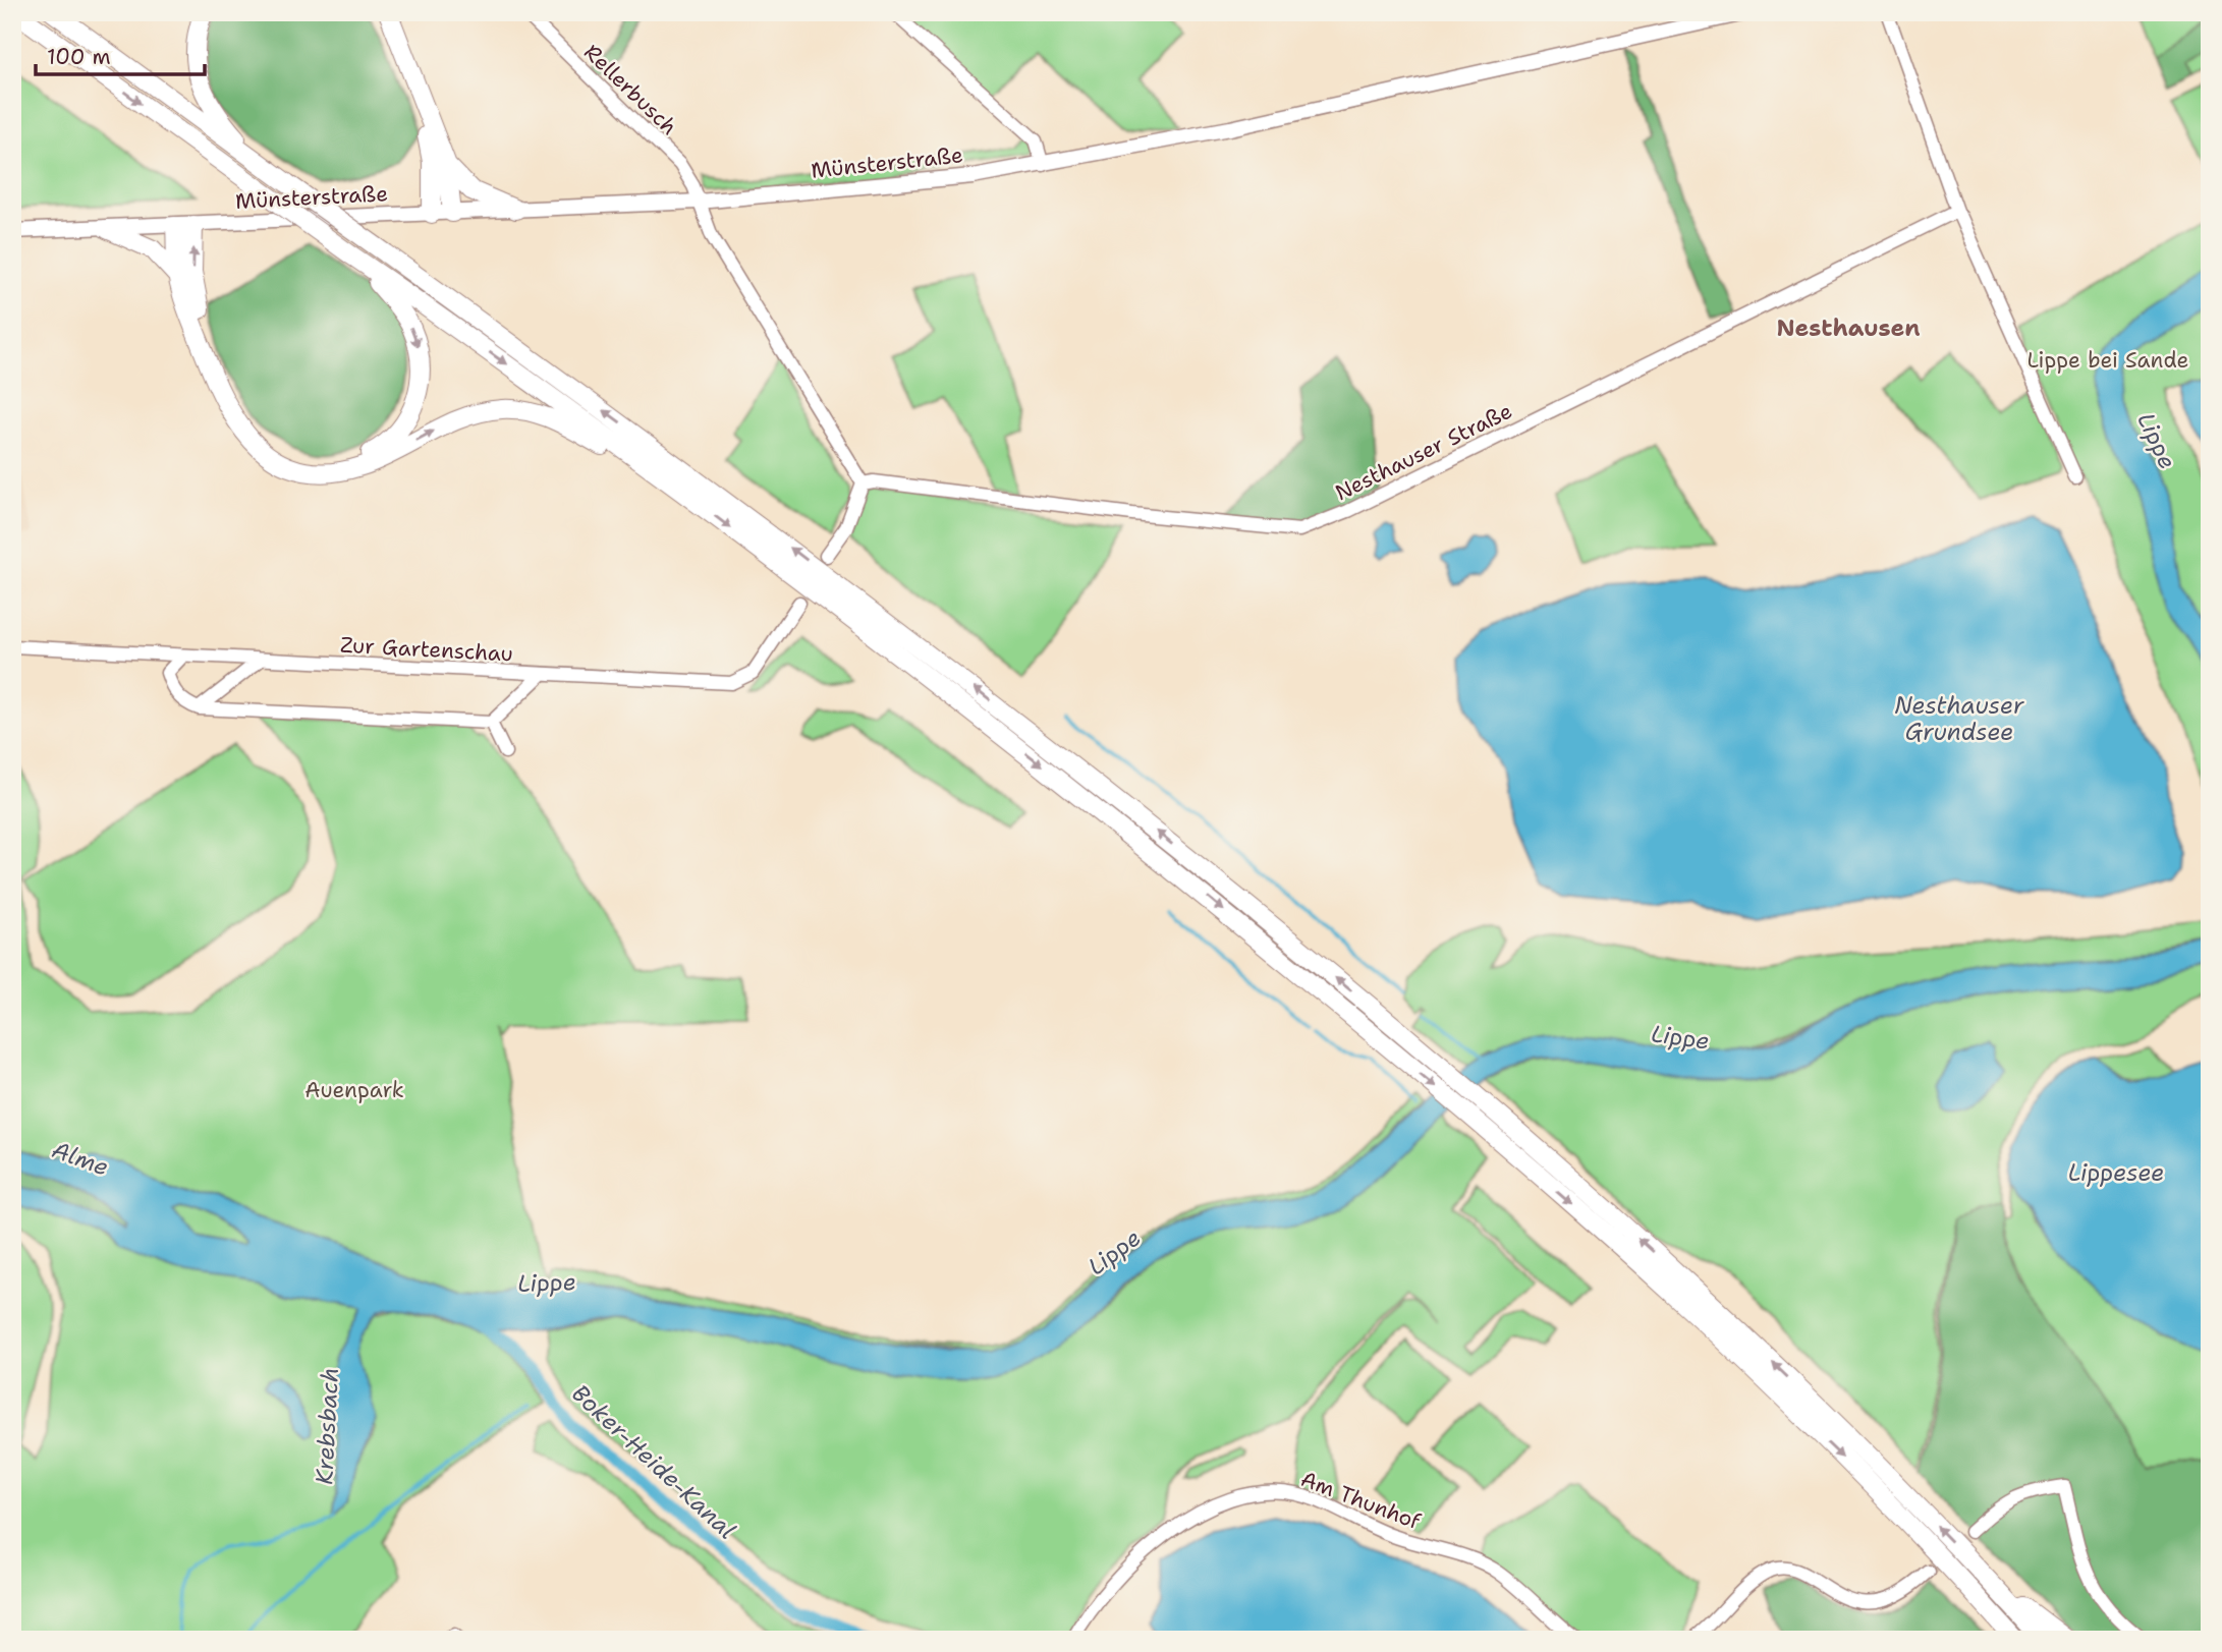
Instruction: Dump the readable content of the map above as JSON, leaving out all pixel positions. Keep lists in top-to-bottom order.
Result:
{
  "streets": {
    "main road": ["Münsterstraße"],
    "street": [
      "Rellerbusch",
      "Nesthauser Straße",
      "Zur Gartenschau",
      "Am Thunhof"
    ]
  },
  "crossings": [
    ["Rellerbusch", "Münsterstraße"]
  ],
  "districts": ["Nesthausen"],
  "water": [
    "Lippe",
    "Nesthauser Grundsee",
    "Alme",
    "Lippesee",
    "Krebsbach",
    "Boker-Heide-Kanal"
  ],
  "parks": ["Lippe bei Sande", "Auenpark"],
  "scale_bar": "100 m"
}
